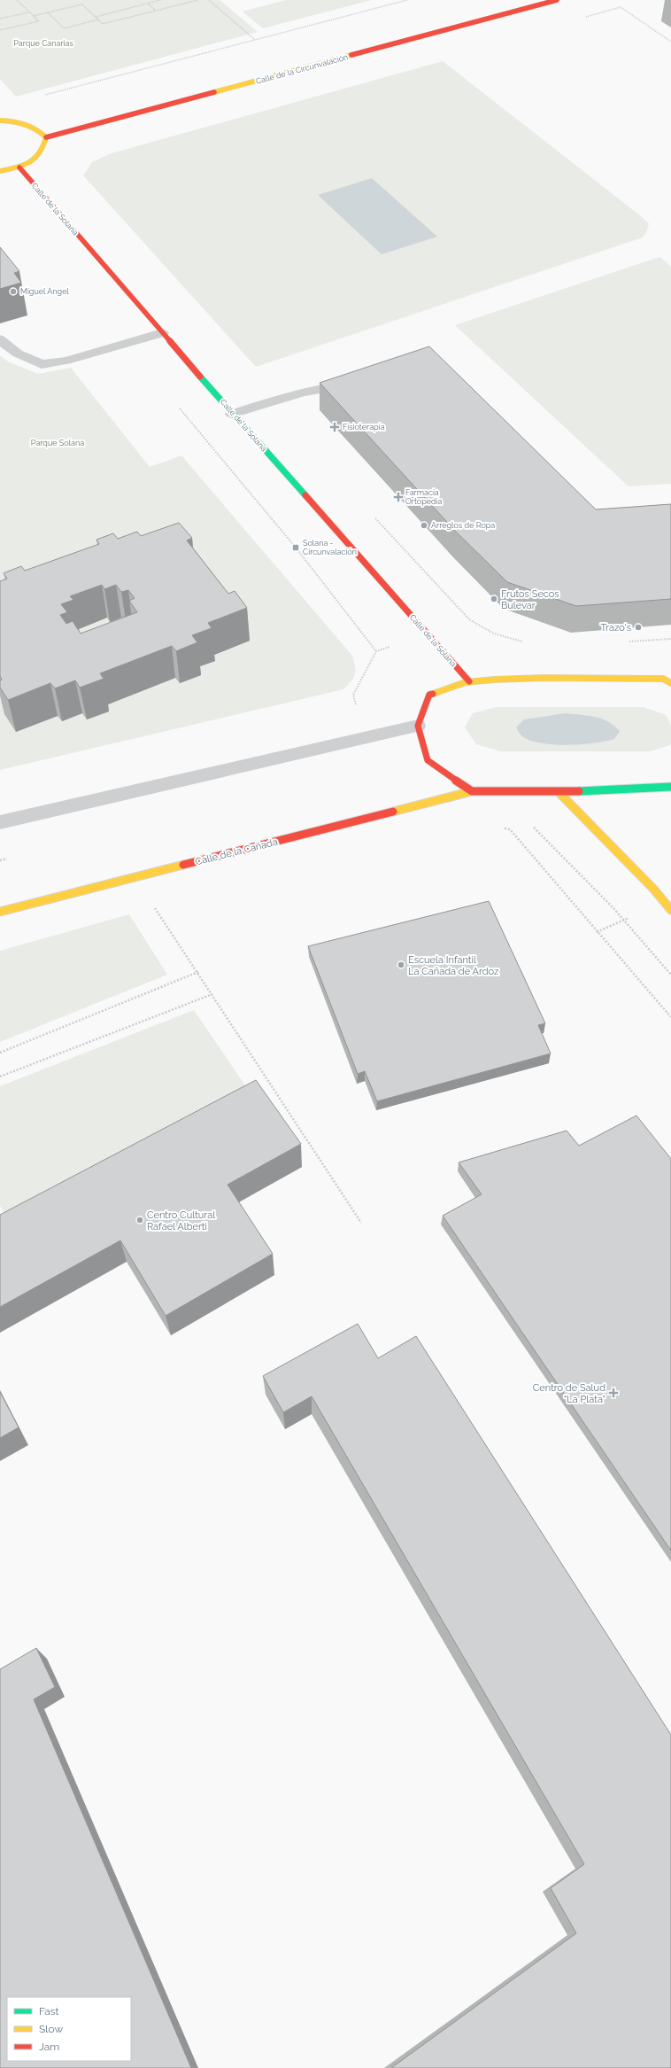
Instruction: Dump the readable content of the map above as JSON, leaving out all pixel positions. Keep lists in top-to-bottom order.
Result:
{
  "streets": {
    "street": ["Calle de la Circunvalación", "Calle de la Solana", "Calle de la Cañada"]
  },
  "parks": ["Parque Canarias", "Parque Solana"],
  "places": {
    "other": [
      "Miguel Ángel",
      "Arreglos de Ropa",
      "Frutos Secos Bulevar",
      "Trazo's",
      "Escuela Infantil La Cañada de Ardoz",
      "Centro Cultural Rafael Alberti"
    ],
    "health": ["Fisioterapia", "Farmacia Ortopedía", "Centro de Salud \"La Plata\""],
    "transit": ["Solana - Circunvalación"]
  },
  "legend": ["Fast", "Slow", "Jam"]
}
